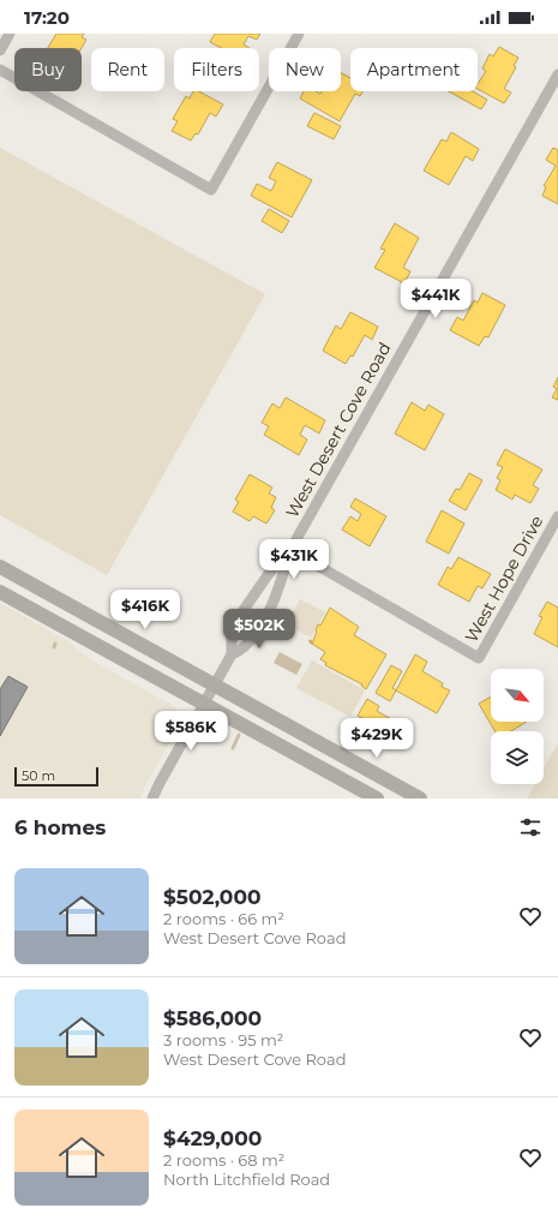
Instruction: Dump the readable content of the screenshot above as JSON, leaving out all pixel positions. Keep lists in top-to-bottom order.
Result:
{
  "streets": {
    "street": ["West Desert Cove Road", "West Hope Drive"]
  },
  "crossings": [
    ["West Desert Cove Road", "West Hope Drive"]
  ],
  "scale_bar": "50 m",
  "north": "bottom right",
  "page": {
    "status": "17:20",
    "chip": [
      "Buy",
      "Rent",
      "Filters",
      "New",
      "Apartment"
    ],
    "price": [
      "$441K",
      "$431K",
      "$416K",
      "$502K",
      "$586K",
      "$429K"
    ],
    "scale": "50 m",
    "heading": "6 homes",
    "list": [
      {
        "name": "$502,000",
        "note": "2 rooms · 66 m² · West Desert Cove Road"
      },
      {
        "name": "$586,000",
        "note": "3 rooms · 95 m² · West Desert Cove Road"
      },
      {
        "name": "$429,000",
        "note": "2 rooms · 68 m² · North Litchfield Road"
      }
    ]
  }
}
